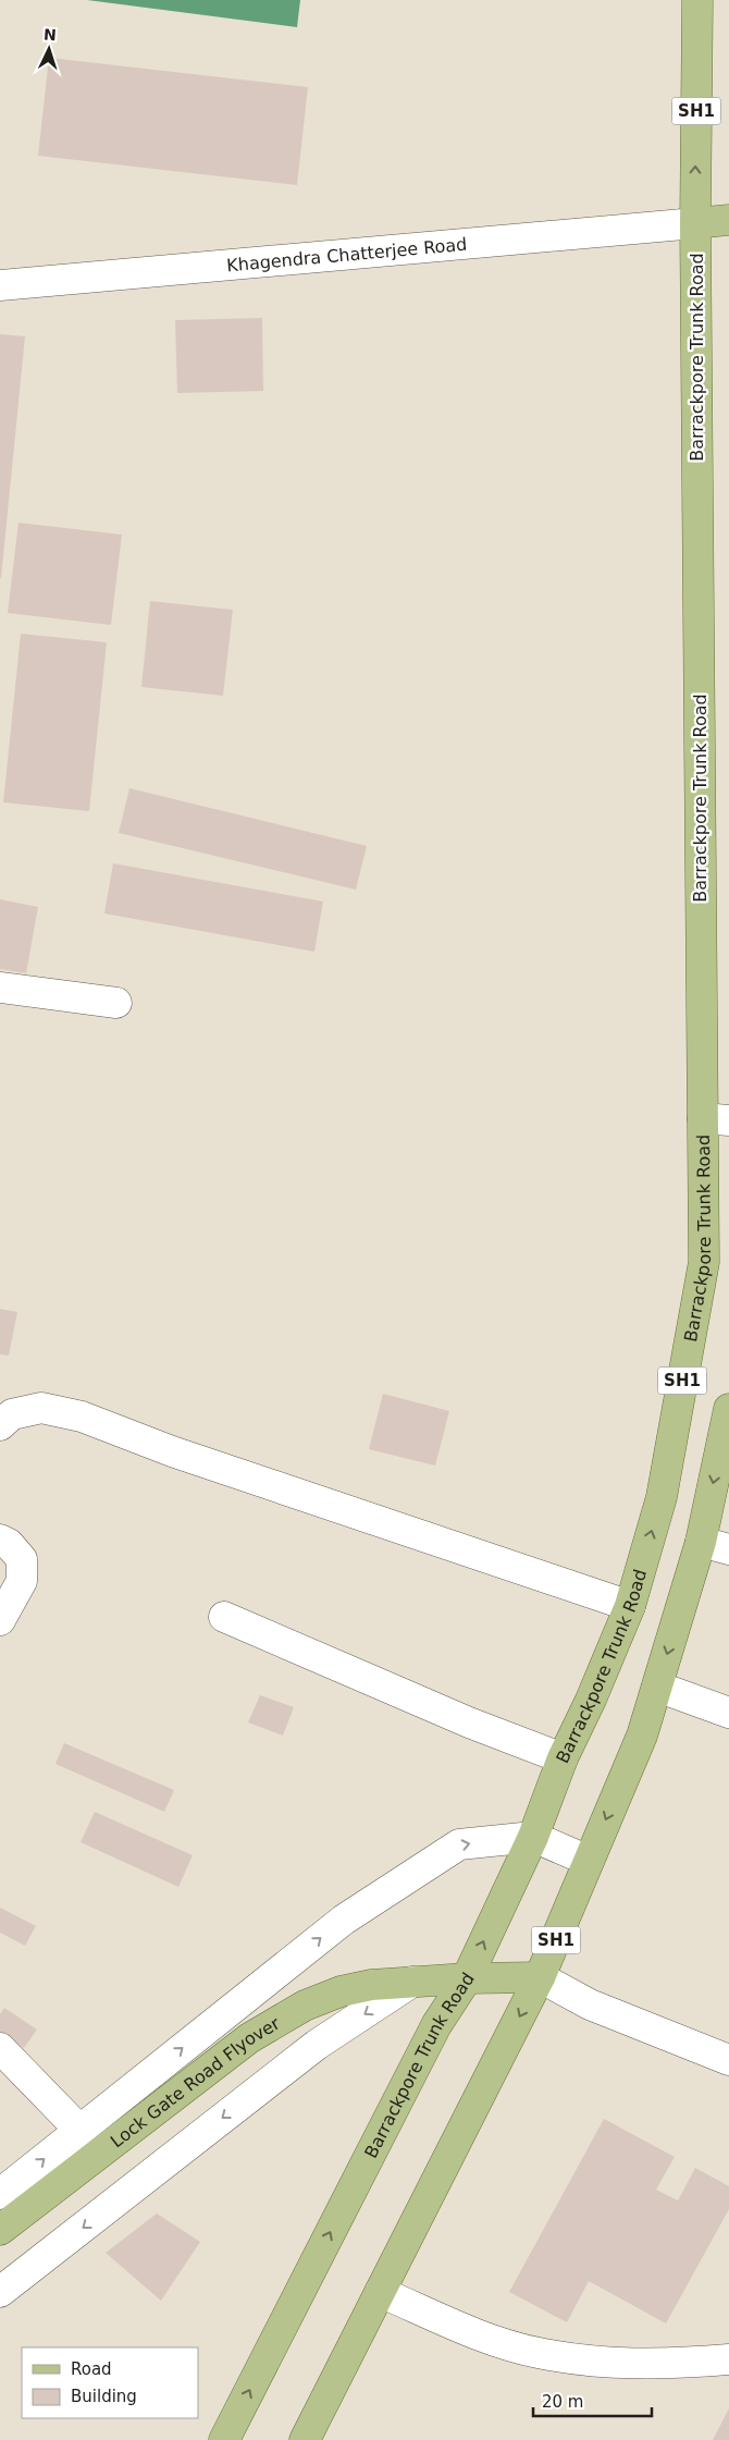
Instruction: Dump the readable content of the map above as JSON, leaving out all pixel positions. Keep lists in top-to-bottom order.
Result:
{
  "streets": {
    "main road": ["SH1", "Barrackpore Trunk Road", "Lock Gate Road Flyover"],
    "street": ["Khagendra Chatterjee Road"]
  },
  "crossings": [
    ["SH1", "Lock Gate Road Flyover"],
    ["Khagendra Chatterjee Road", "Barrackpore Trunk Road"],
    ["Barrackpore Trunk Road", "Lock Gate Road Flyover"]
  ],
  "legend": ["Road", "Building"],
  "scale_bar": "20 m",
  "north": "top"
}
